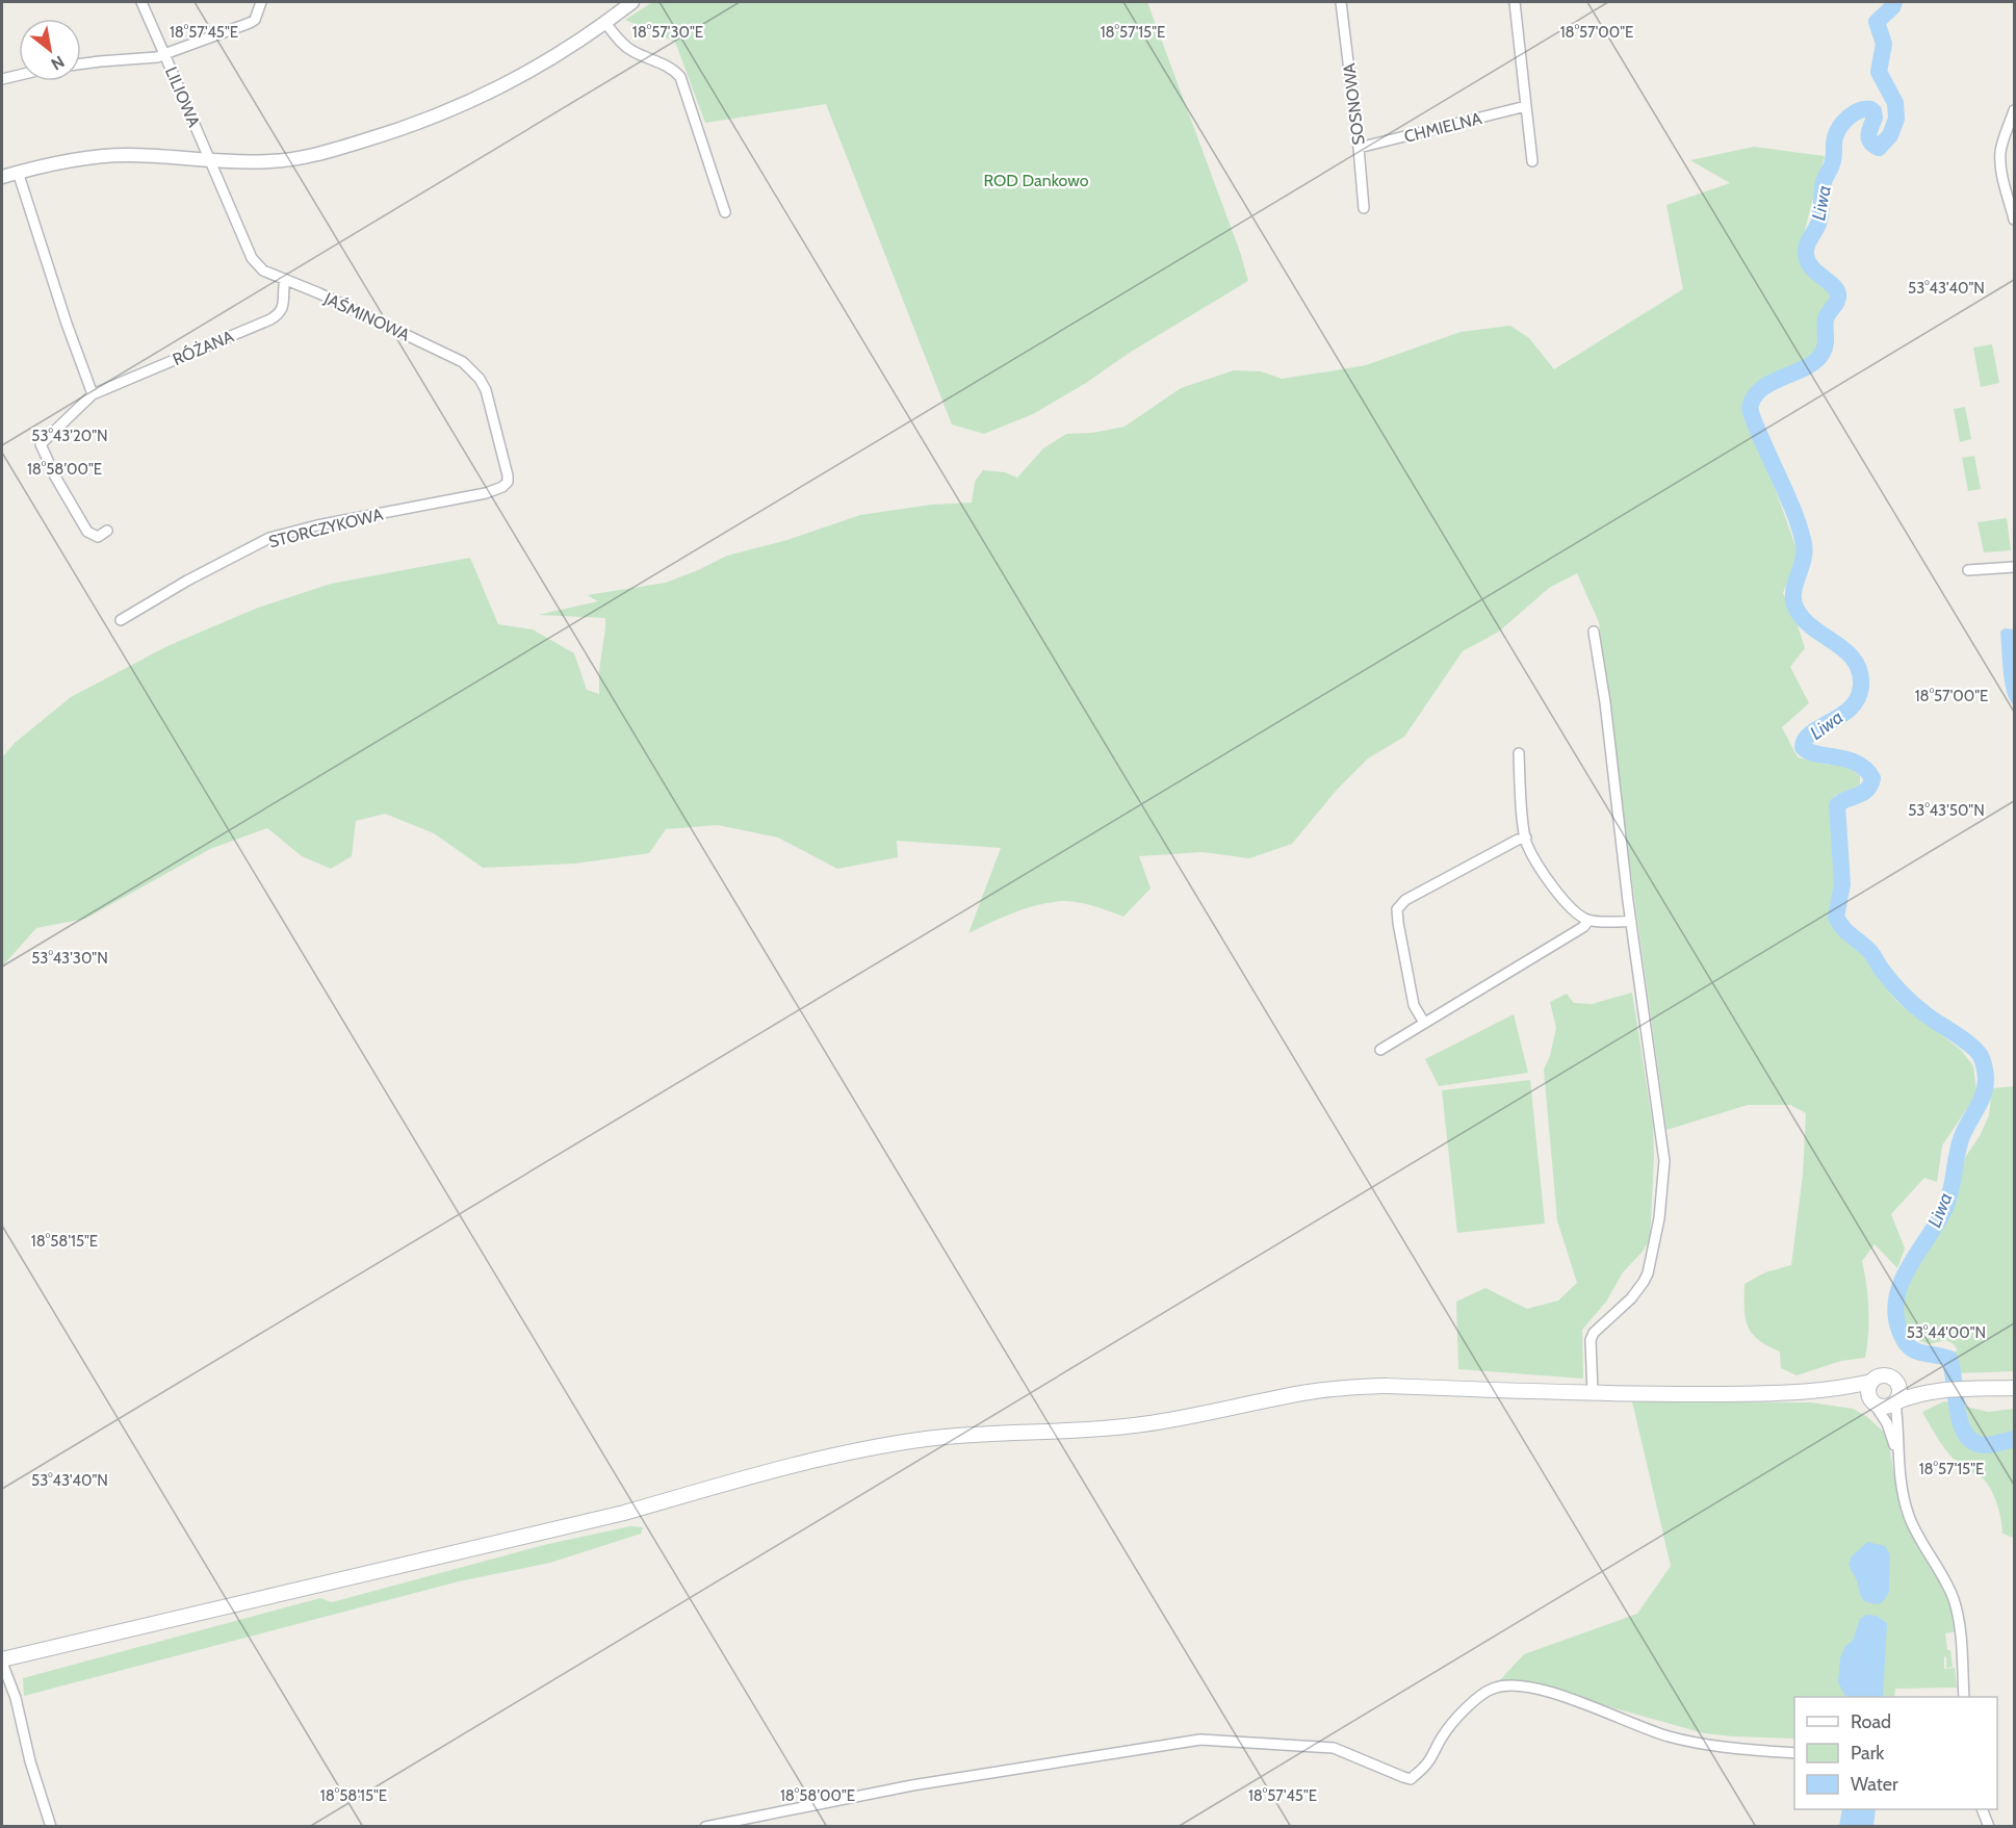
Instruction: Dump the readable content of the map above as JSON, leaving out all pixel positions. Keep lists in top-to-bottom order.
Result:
{
  "streets": {
    "street": [
      "LILIOWA",
      "SOSNOWA",
      "CHMIELNA",
      "JAŚMINOWA",
      "RÓŻANA",
      "STORCZYKOWA"
    ]
  },
  "crossings": [
    ["LILIOWA", "JAŚMINOWA"],
    ["SOSNOWA", "CHMIELNA"],
    ["JAŚMINOWA", "RÓŻANA"],
    ["JAŚMINOWA", "STORCZYKOWA"]
  ],
  "water": ["Liwa"],
  "parks": ["ROD Dankowo"],
  "legend": ["Road", "Park", "Water"],
  "north": "bottom right",
  "coordinates": [
    "18°57'45\"E",
    "18°57'30\"E",
    "18°57'15\"E",
    "18°57'00\"E",
    "53°43'40\"N",
    "53°43'20\"N",
    "18°58'00\"E",
    "53°43'50\"N",
    "53°43'30\"N",
    "18°58'15\"E",
    "53°44'00\"N"
  ]
}
